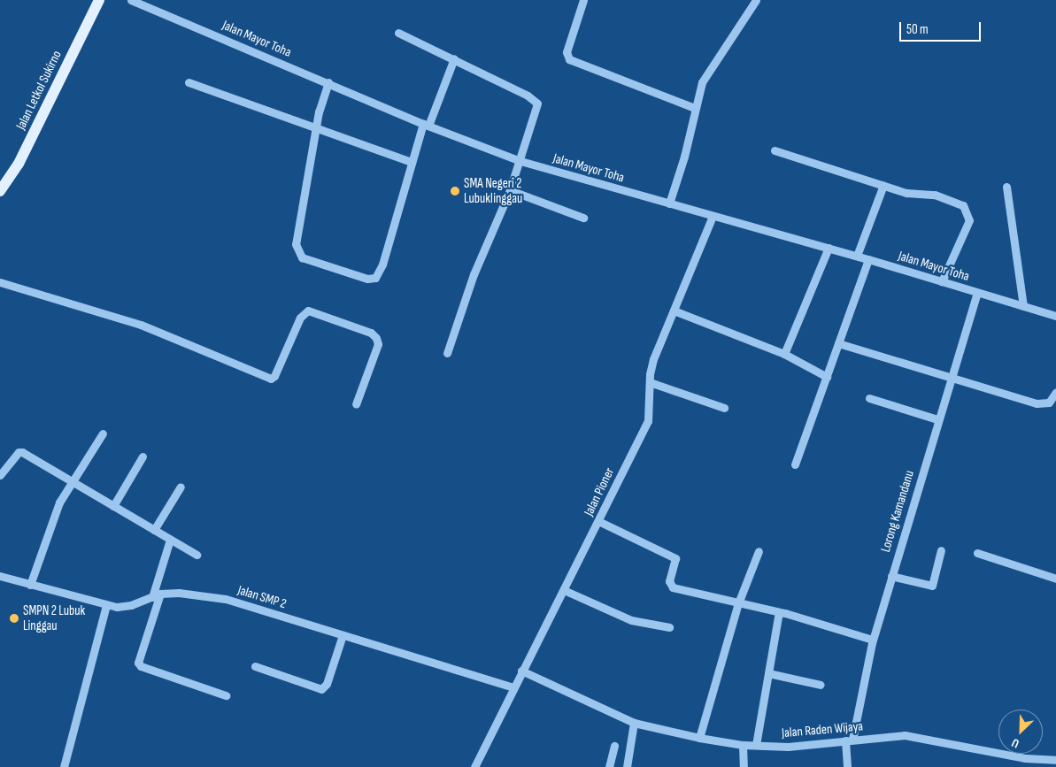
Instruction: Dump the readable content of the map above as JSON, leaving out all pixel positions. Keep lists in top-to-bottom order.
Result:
{
  "streets": {
    "main road": ["Jalan Letkol Sukirno"],
    "street": [
      "Jalan Mayor Toha",
      "Jalan Pioner",
      "Lorong Kamandanu",
      "Jalan SMP 2",
      "Jalan Raden Wijaya"
    ]
  },
  "crossings": [
    ["Jalan Mayor Toha", "Jalan Pioner"],
    ["Jalan Mayor Toha", "Lorong Kamandanu"],
    ["Jalan Pioner", "Jalan SMP 2"],
    ["Jalan Pioner", "Jalan Raden Wijaya"],
    ["Lorong Kamandanu", "Jalan Raden Wijaya"]
  ],
  "places": ["SMA Negeri 2 Lubuklinggau", "SMPN 2 Lubuk Linggau"],
  "scale_bar": "50 m",
  "north": "bottom left"
}
